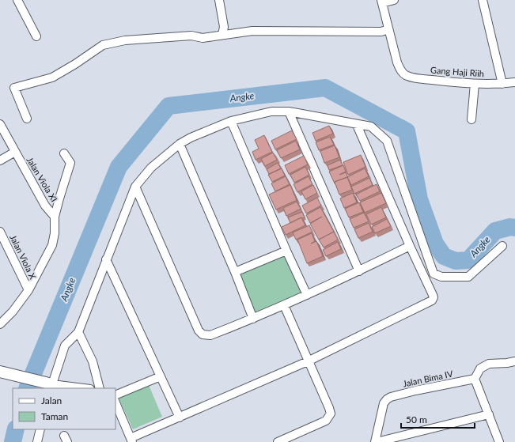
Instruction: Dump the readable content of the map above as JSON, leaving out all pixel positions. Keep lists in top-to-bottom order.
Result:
{
  "streets": {
    "street": [
      "Gang Haji Riih",
      "Jalan Viola XI",
      "Jalan Viola X",
      "Jalan Bima IV"
    ]
  },
  "water": ["Angke"],
  "legend": ["Jalan", "Taman"],
  "scale_bar": "50 m"
}
